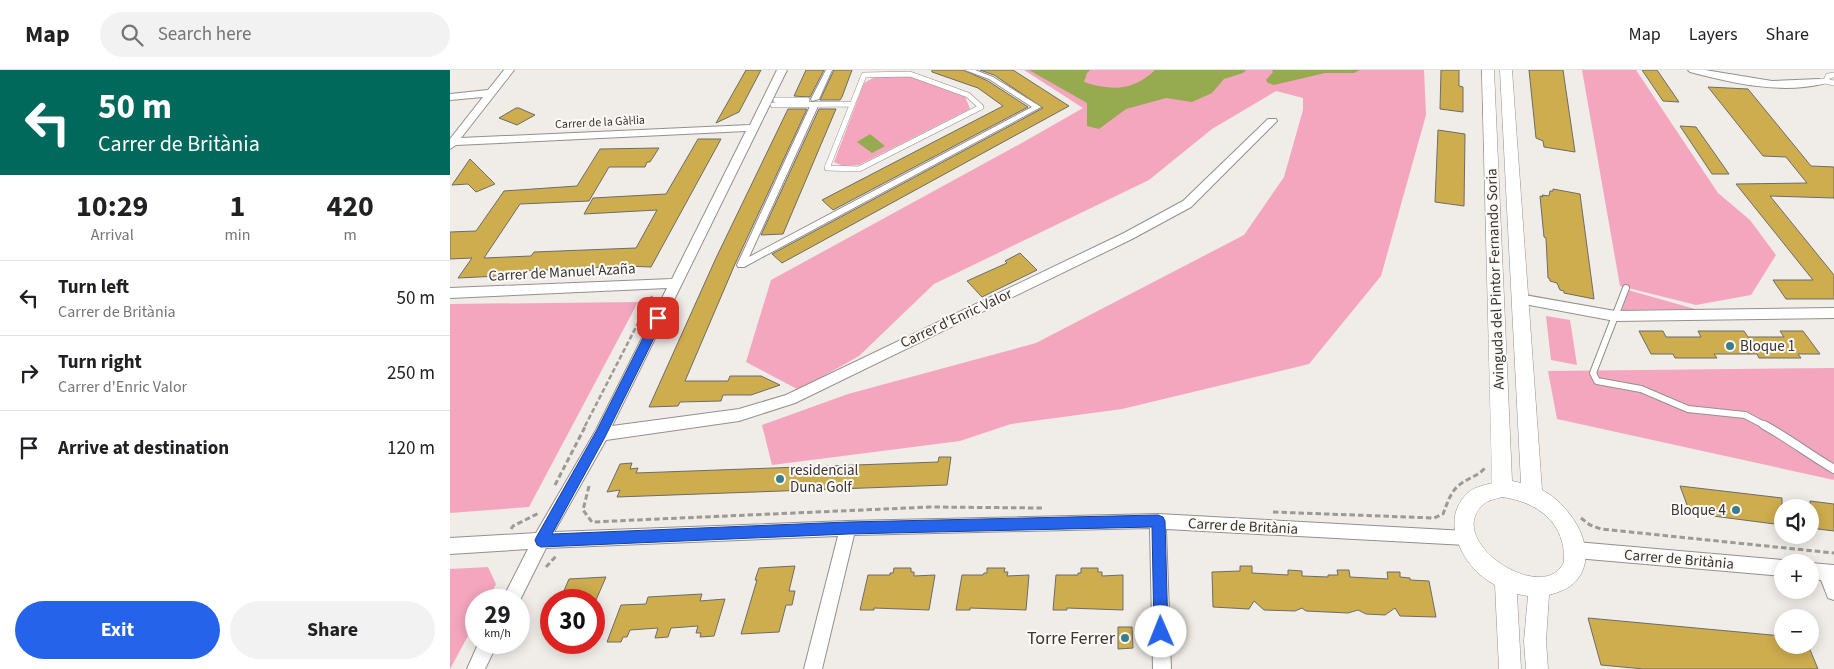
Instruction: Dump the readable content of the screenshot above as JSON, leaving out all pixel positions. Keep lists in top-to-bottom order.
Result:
{
  "streets": {
    "street": [
      "Carrer de la Gàl·lia",
      "Carrer de Manuel Azaña",
      "Avinguda del Pintor Fernando Soria",
      "Carrer d'Enric Valor",
      "Carrer de Britània"
    ]
  },
  "crossings": [
    ["Avinguda del Pintor Fernando Soria", "Carrer de Britània"]
  ],
  "places": [
    "Bloque 1",
    "residencial Duna Golf",
    "Bloque 4",
    "Torre Ferrer"
  ],
  "page": {
    "header": "Map",
    "search": "Search here",
    "nav": ["Map", "Layers", "Share"],
    "turn": ["50 m", "Carrer de Britània"],
    "eta": [
      "10:29",
      "Arrival",
      "1",
      "min",
      "420",
      "m"
    ],
    "list": [
      {
        "name": "Turn left",
        "note": "Carrer de Britània",
        "value": "50 m"
      },
      {
        "name": "Turn right",
        "note": "Carrer d'Enric Valor",
        "value": "250 m"
      },
      {
        "name": "Arrive at destination",
        "value": "120 m"
      }
    ],
    "map_buttons": ["+", "−"],
    "speed": "29 km/h",
    "limit": "30",
    "buttons": ["Exit", "Share"]
  }
}
